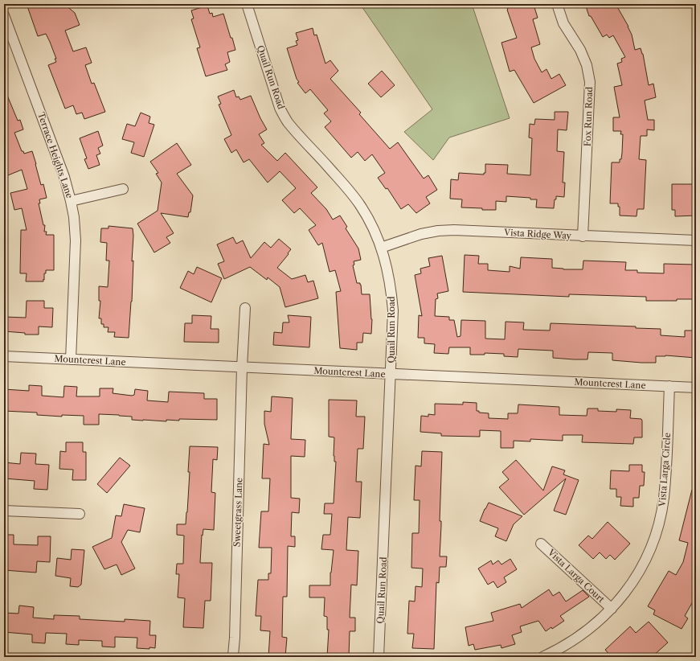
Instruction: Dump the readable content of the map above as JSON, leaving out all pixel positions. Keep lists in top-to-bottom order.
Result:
{
  "streets": {
    "street": [
      "Quail Run Road",
      "Fox Run Road",
      "Terrace Heights Lane",
      "Vista Ridge Way",
      "Mountcrest Lane",
      "Vista Larga Circle",
      "Sweetgrass Lane",
      "Vista Larga Court"
    ]
  },
  "crossings": [
    ["Quail Run Road", "Vista Ridge Way"],
    ["Quail Run Road", "Mountcrest Lane"],
    ["Fox Run Road", "Vista Ridge Way"],
    ["Terrace Heights Lane", "Mountcrest Lane"],
    ["Mountcrest Lane", "Vista Larga Circle"],
    ["Mountcrest Lane", "Sweetgrass Lane"],
    ["Vista Larga Circle", "Vista Larga Court"]
  ]
}
